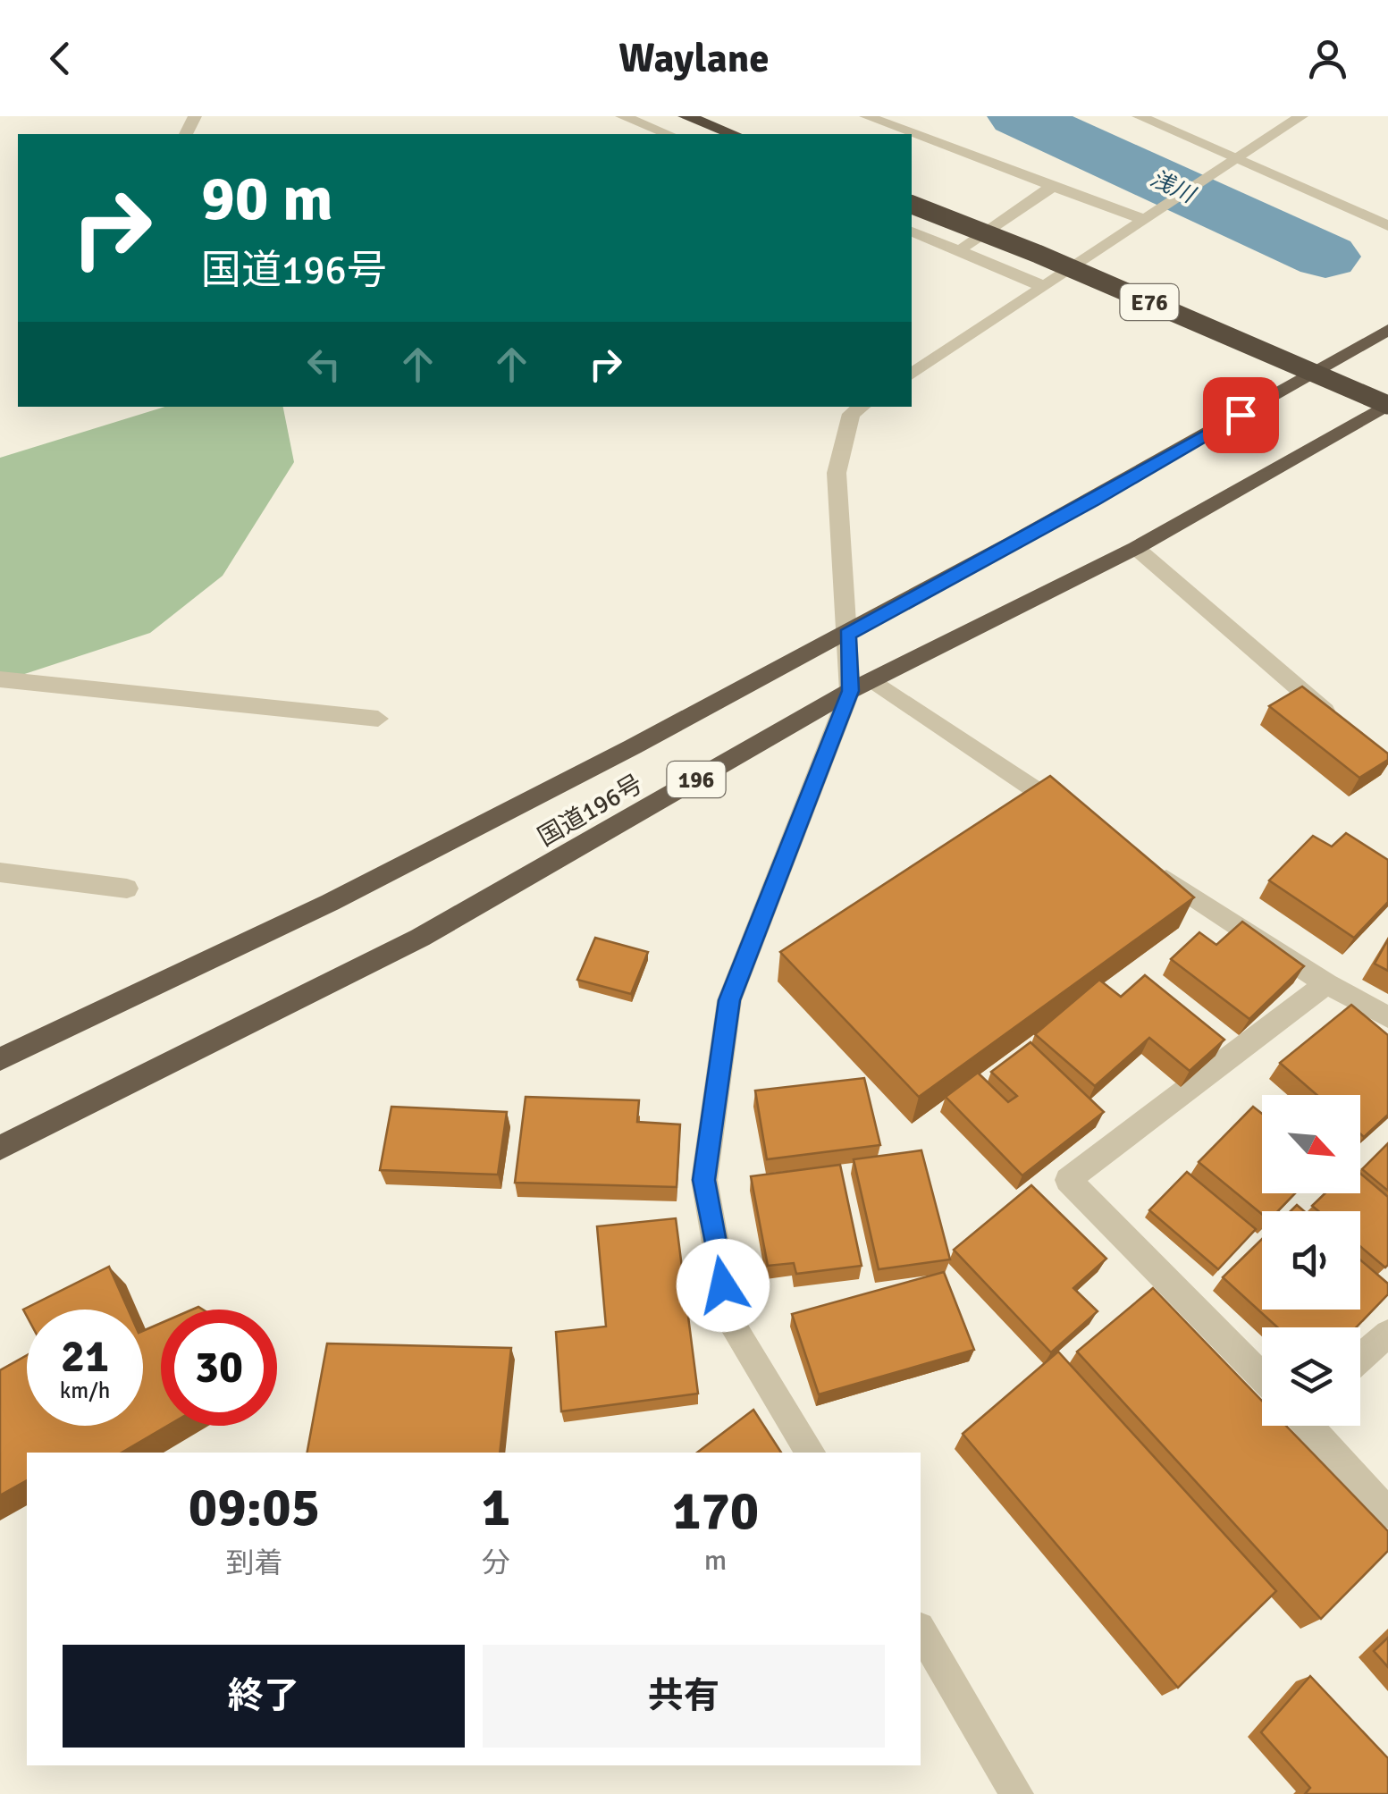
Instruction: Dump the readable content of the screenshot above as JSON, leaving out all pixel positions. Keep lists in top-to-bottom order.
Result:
{
  "streets": {
    "highway": ["E76", "196", "国道196号"]
  },
  "crossings": [
    ["E76", "国道196号"]
  ],
  "water": ["浅川"],
  "north": "bottom right",
  "page": {
    "header": "Waylane",
    "turn": ["90 m", "国道196号"],
    "speed": "21 km/h",
    "limit": "30",
    "eta": [
      "09:05",
      "到着",
      "1",
      "分",
      "170",
      "m"
    ],
    "buttons": ["終了", "共有"]
  }
}
